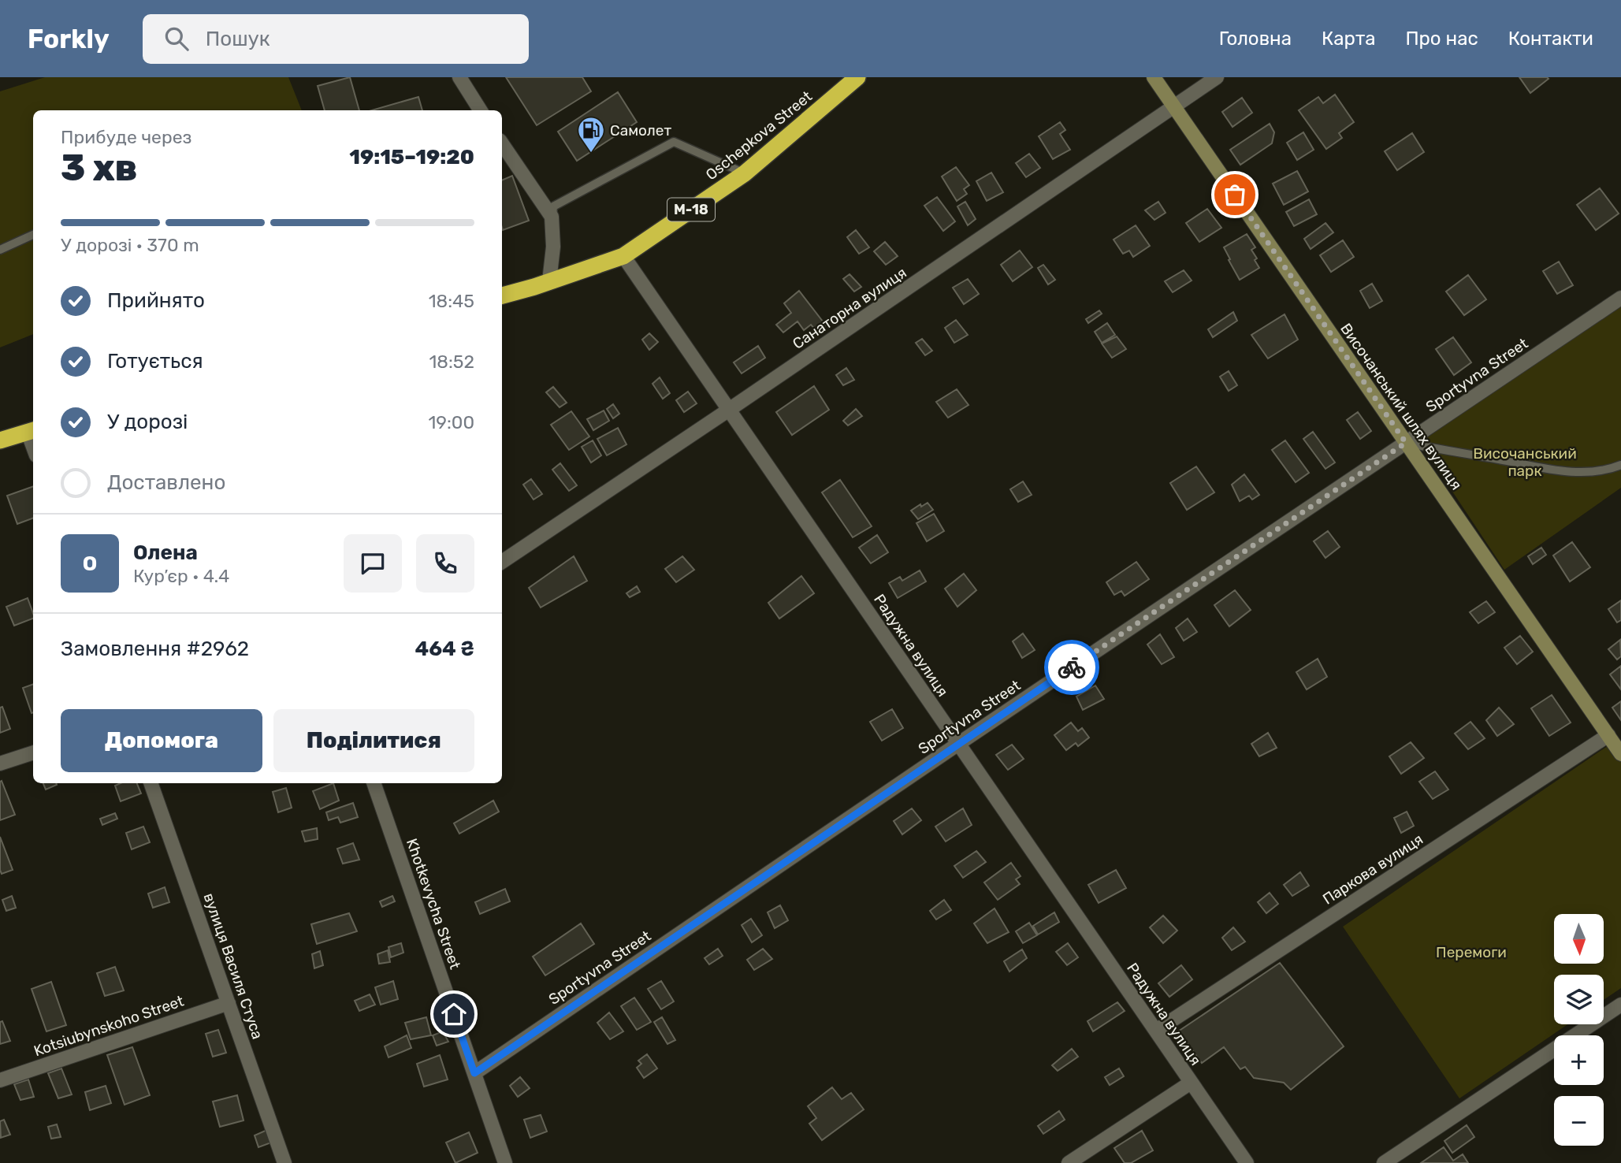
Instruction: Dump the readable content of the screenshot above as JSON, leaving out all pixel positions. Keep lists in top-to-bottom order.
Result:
{
  "streets": {
    "highway": ["Oschepkova Street", "М-18"],
    "street": [
      "Санаторна вулиця",
      "Sportyvna Street",
      "Височанський шлях вулиця",
      "Радужна вулиця",
      "Паркова вулиця",
      "Khotkevycha Street",
      "вулиця Василя Стуса",
      "Kotsiubynskoho Street"
    ]
  },
  "crossings": [
    ["Oschepkova Street", "Радужна вулиця"],
    ["Санаторна вулиця", "Височанський шлях вулиця"],
    ["Санаторна вулиця", "Радужна вулиця"],
    ["Sportyvna Street", "Височанський шлях вулиця"],
    ["Sportyvna Street", "Радужна вулиця"],
    ["Sportyvna Street", "Khotkevycha Street"],
    ["Височанський шлях вулиця", "Паркова вулиця"],
    ["Радужна вулиця", "Паркова вулиця"],
    ["вулиця Василя Стуса", "Kotsiubynskoho Street"]
  ],
  "parks": ["Височанський парк", "Перемоги"],
  "places": {
    "fuel station": ["Самолет"]
  },
  "north": "bottom",
  "page": {
    "header": "Forkly",
    "search": "Пошук",
    "nav": [
      "Головна",
      "Карта",
      "Про нас",
      "Контакти"
    ],
    "heading": ["3 хв", "Прибуде через", "19:15–19:20"],
    "panel": [
      "Олена",
      "Кур’єр · 4.4",
      "Замовлення #2962",
      "464 ₴"
    ],
    "bar": "У дорозі · 370 m",
    "list": [
      ["Прийнято", "18:45"],
      ["Готується", "18:52"],
      ["У дорозі", "19:00"],
      "Доставлено"
    ],
    "round": "О",
    "buttons": ["Допомога", "Поділитися"],
    "map_buttons": ["+", "−"]
  }
}
